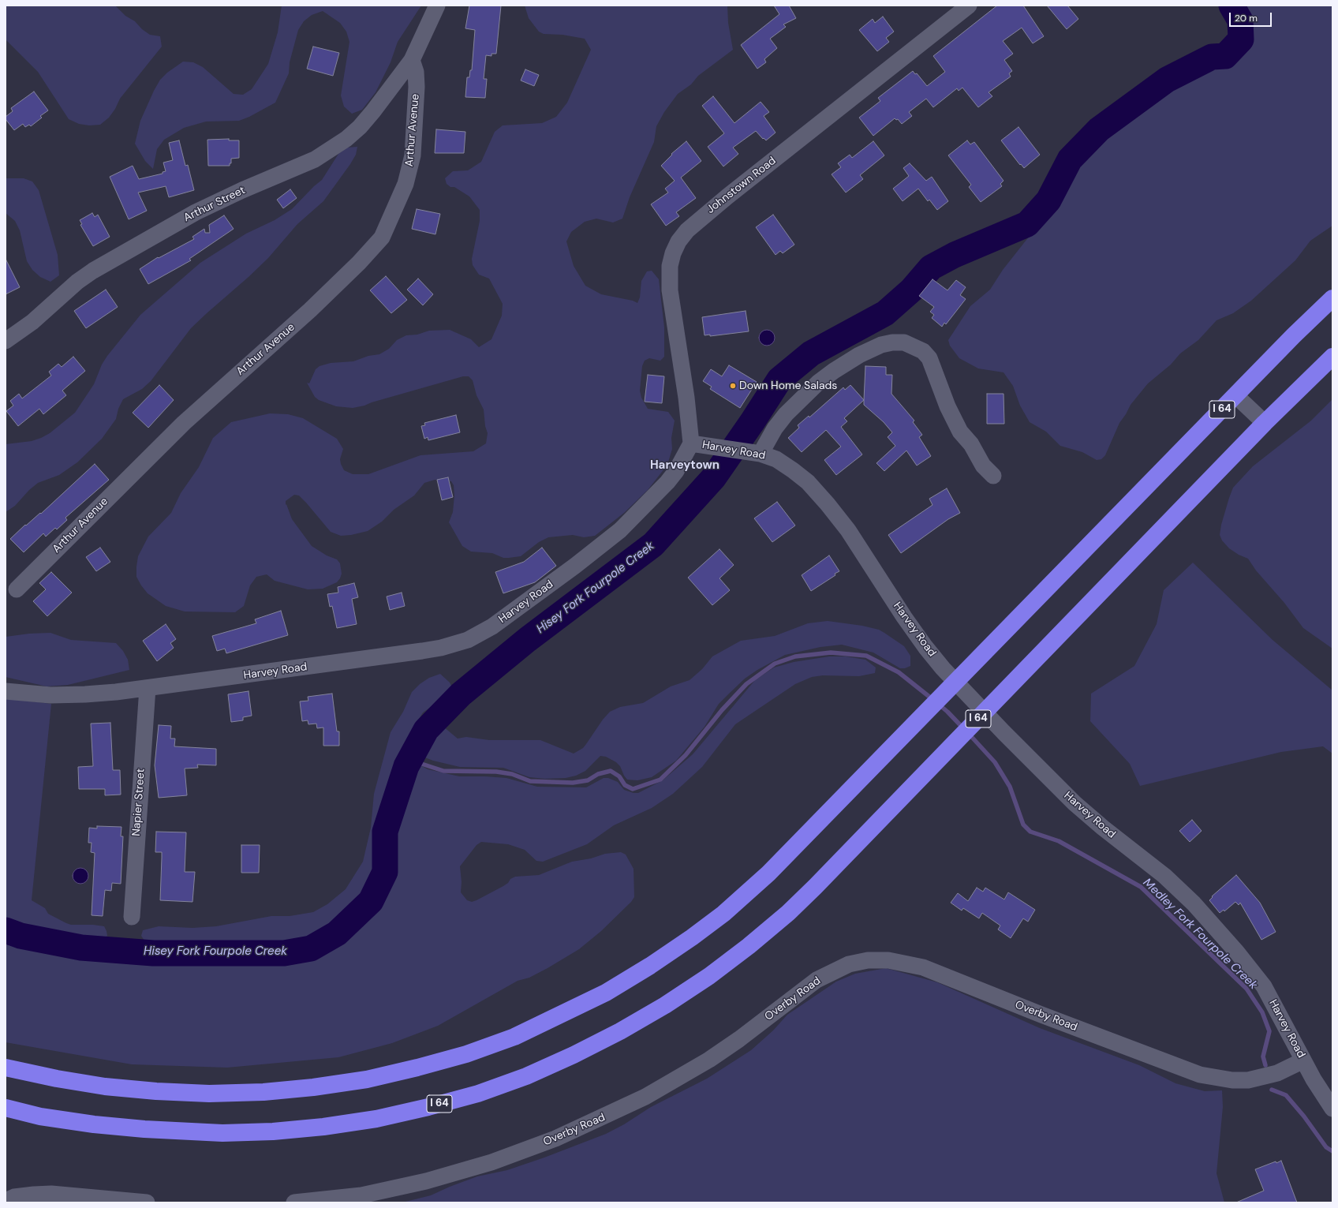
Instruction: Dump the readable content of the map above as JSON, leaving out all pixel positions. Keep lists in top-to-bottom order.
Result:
{
  "streets": {
    "highway": ["I 64"],
    "street": [
      "Arthur Avenue",
      "Johnstown Road",
      "Arthur Street",
      "Harvey Road",
      "Napier Street",
      "Overby Road"
    ]
  },
  "crossings": [
    ["Arthur Avenue", "Arthur Street"],
    ["Johnstown Road", "Harvey Road"],
    ["Harvey Road", "Napier Street"],
    ["Harvey Road", "Overby Road"]
  ],
  "districts": ["Harveytown"],
  "water": ["Hisey Fork Fourpole Creek", "Medley Fork Fourpole Creek"],
  "places": ["Down Home Salads"],
  "scale_bar": "20 m"
}
